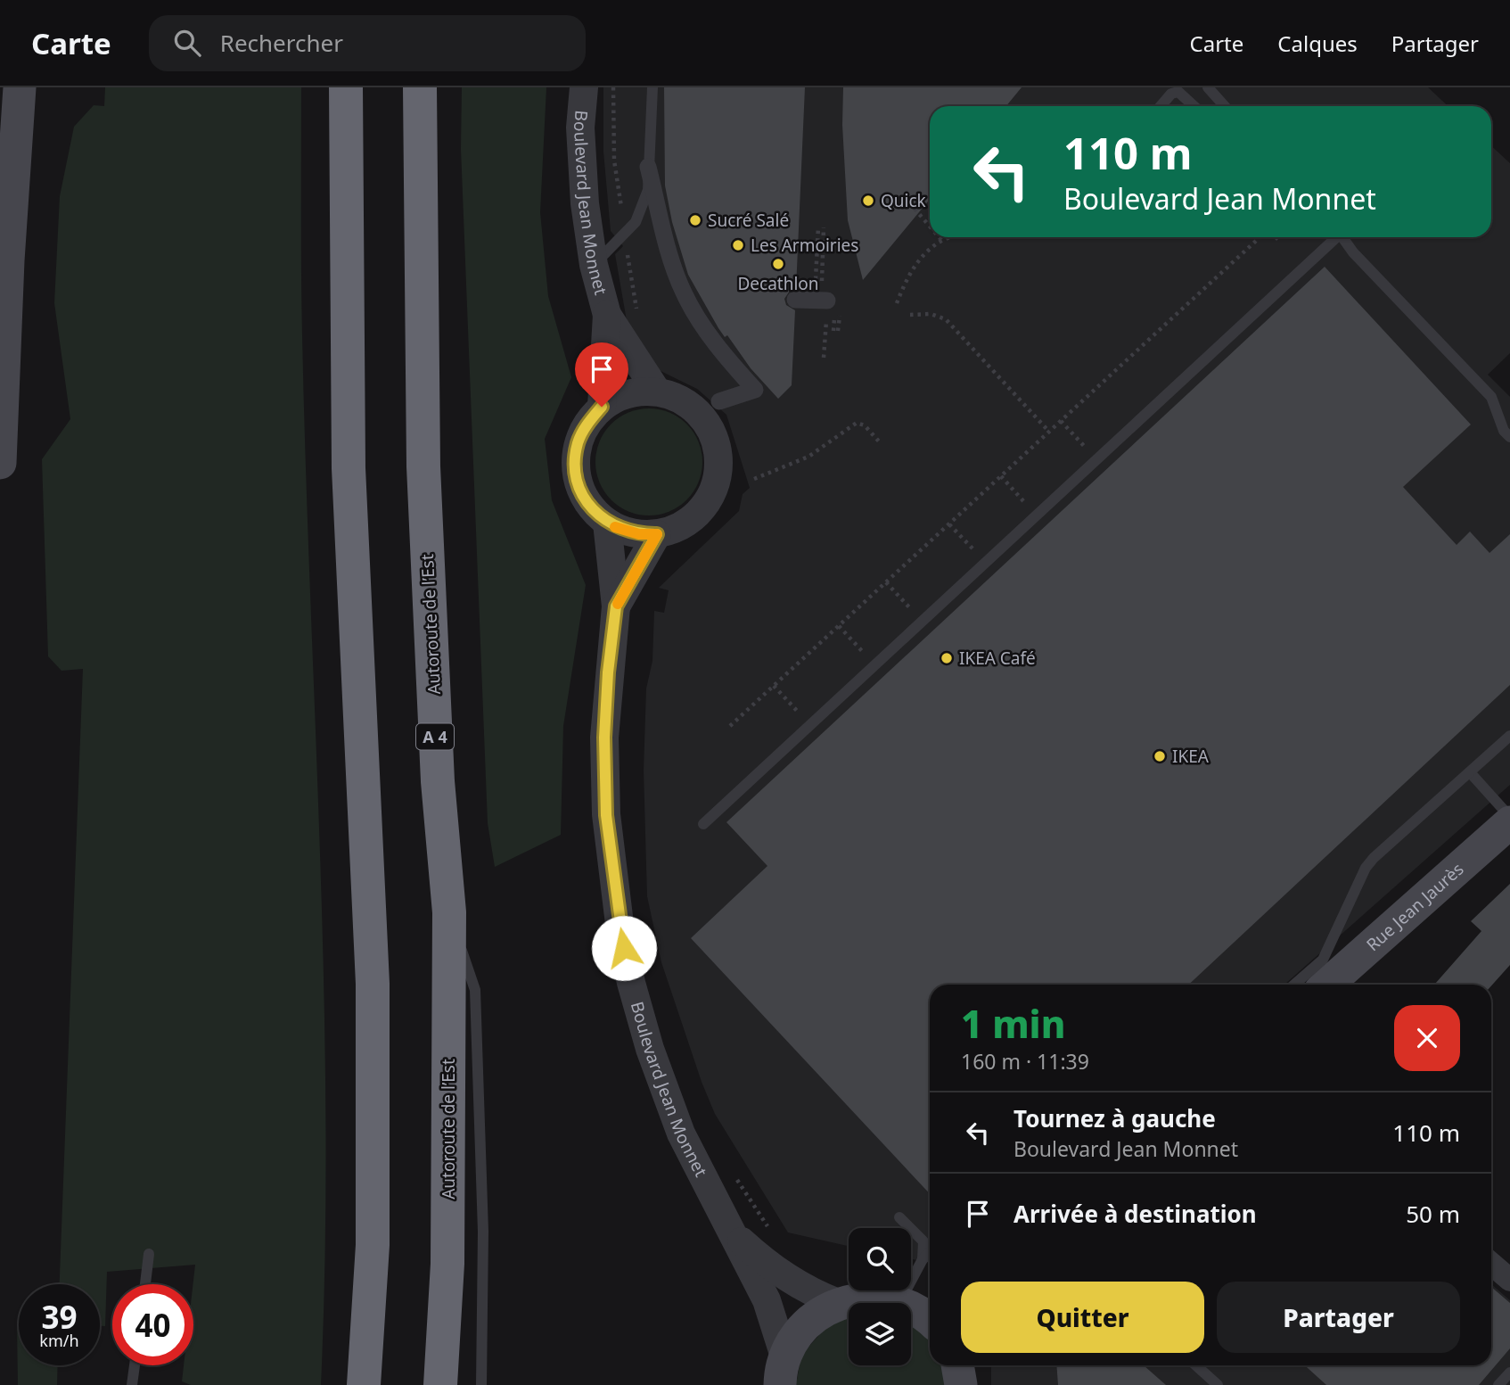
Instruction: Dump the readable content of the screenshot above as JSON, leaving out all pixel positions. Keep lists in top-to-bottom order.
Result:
{
  "streets": {
    "highway": ["Autoroute de l’Est", "A 4"],
    "main road": ["Rue Jean Jaurès"],
    "street": ["Boulevard Jean Monnet"]
  },
  "places": [
    "Quick",
    "Sucré Salé",
    "Les Armoiries",
    "Decathlon",
    "IKEA Café",
    "IKEA"
  ],
  "page": {
    "header": "Carte",
    "search": "Rechercher",
    "nav": ["Carte", "Calques", "Partager"],
    "turn": ["110 m", "Boulevard Jean Monnet"],
    "heading": ["1 min", "160 m · 11:39"],
    "list": [
      {
        "name": "Tournez à gauche",
        "note": "Boulevard Jean Monnet",
        "value": "110 m"
      },
      {
        "name": "Arrivée à destination",
        "value": "50 m"
      }
    ],
    "buttons": ["Quitter", "Partager"],
    "speed": "39 km/h",
    "limit": "40"
  }
}
